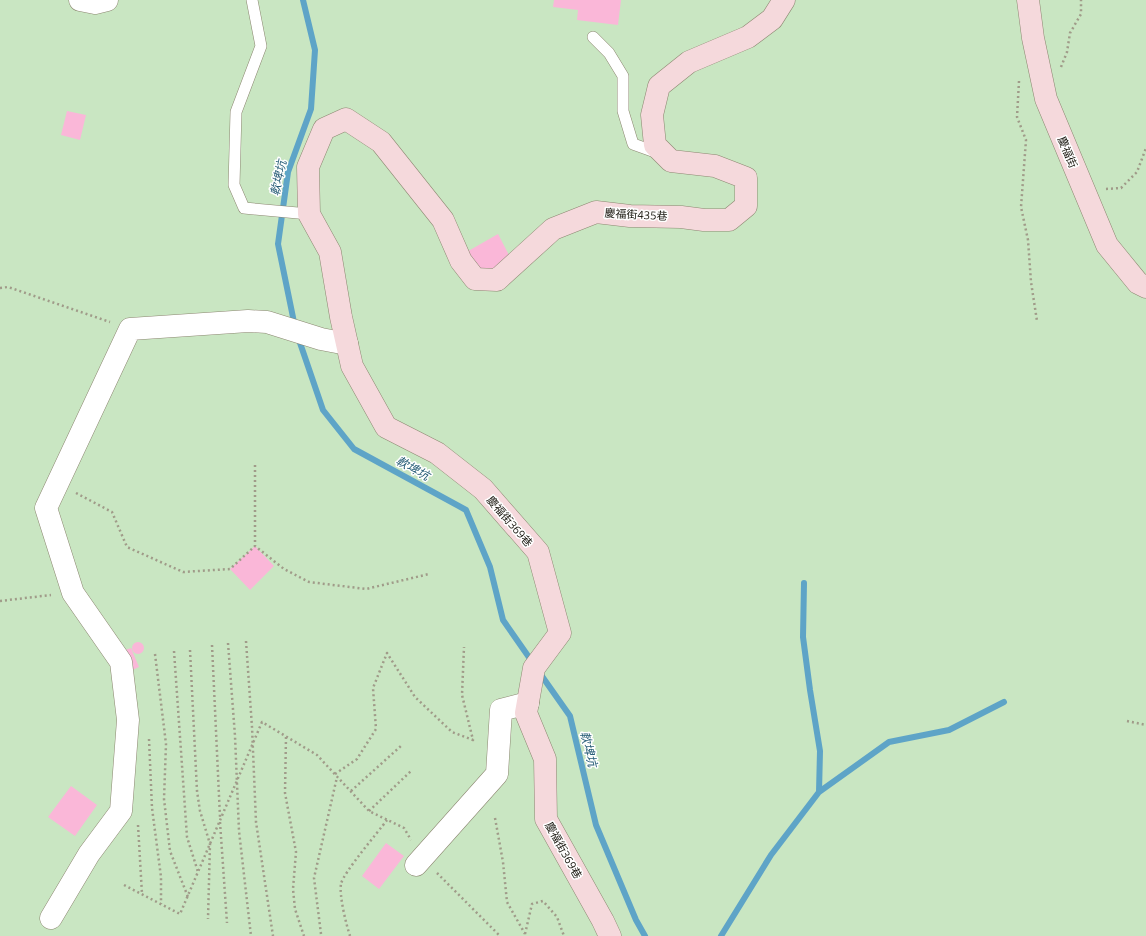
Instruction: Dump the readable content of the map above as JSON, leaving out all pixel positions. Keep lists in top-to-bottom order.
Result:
{
  "streets": {
    "street": ["慶福街", "慶福街435巷", "慶福街369巷"]
  },
  "crossings": [
    ["慶福街435巷", "慶福街369巷"]
  ],
  "water": ["軟埤坑"]
}
